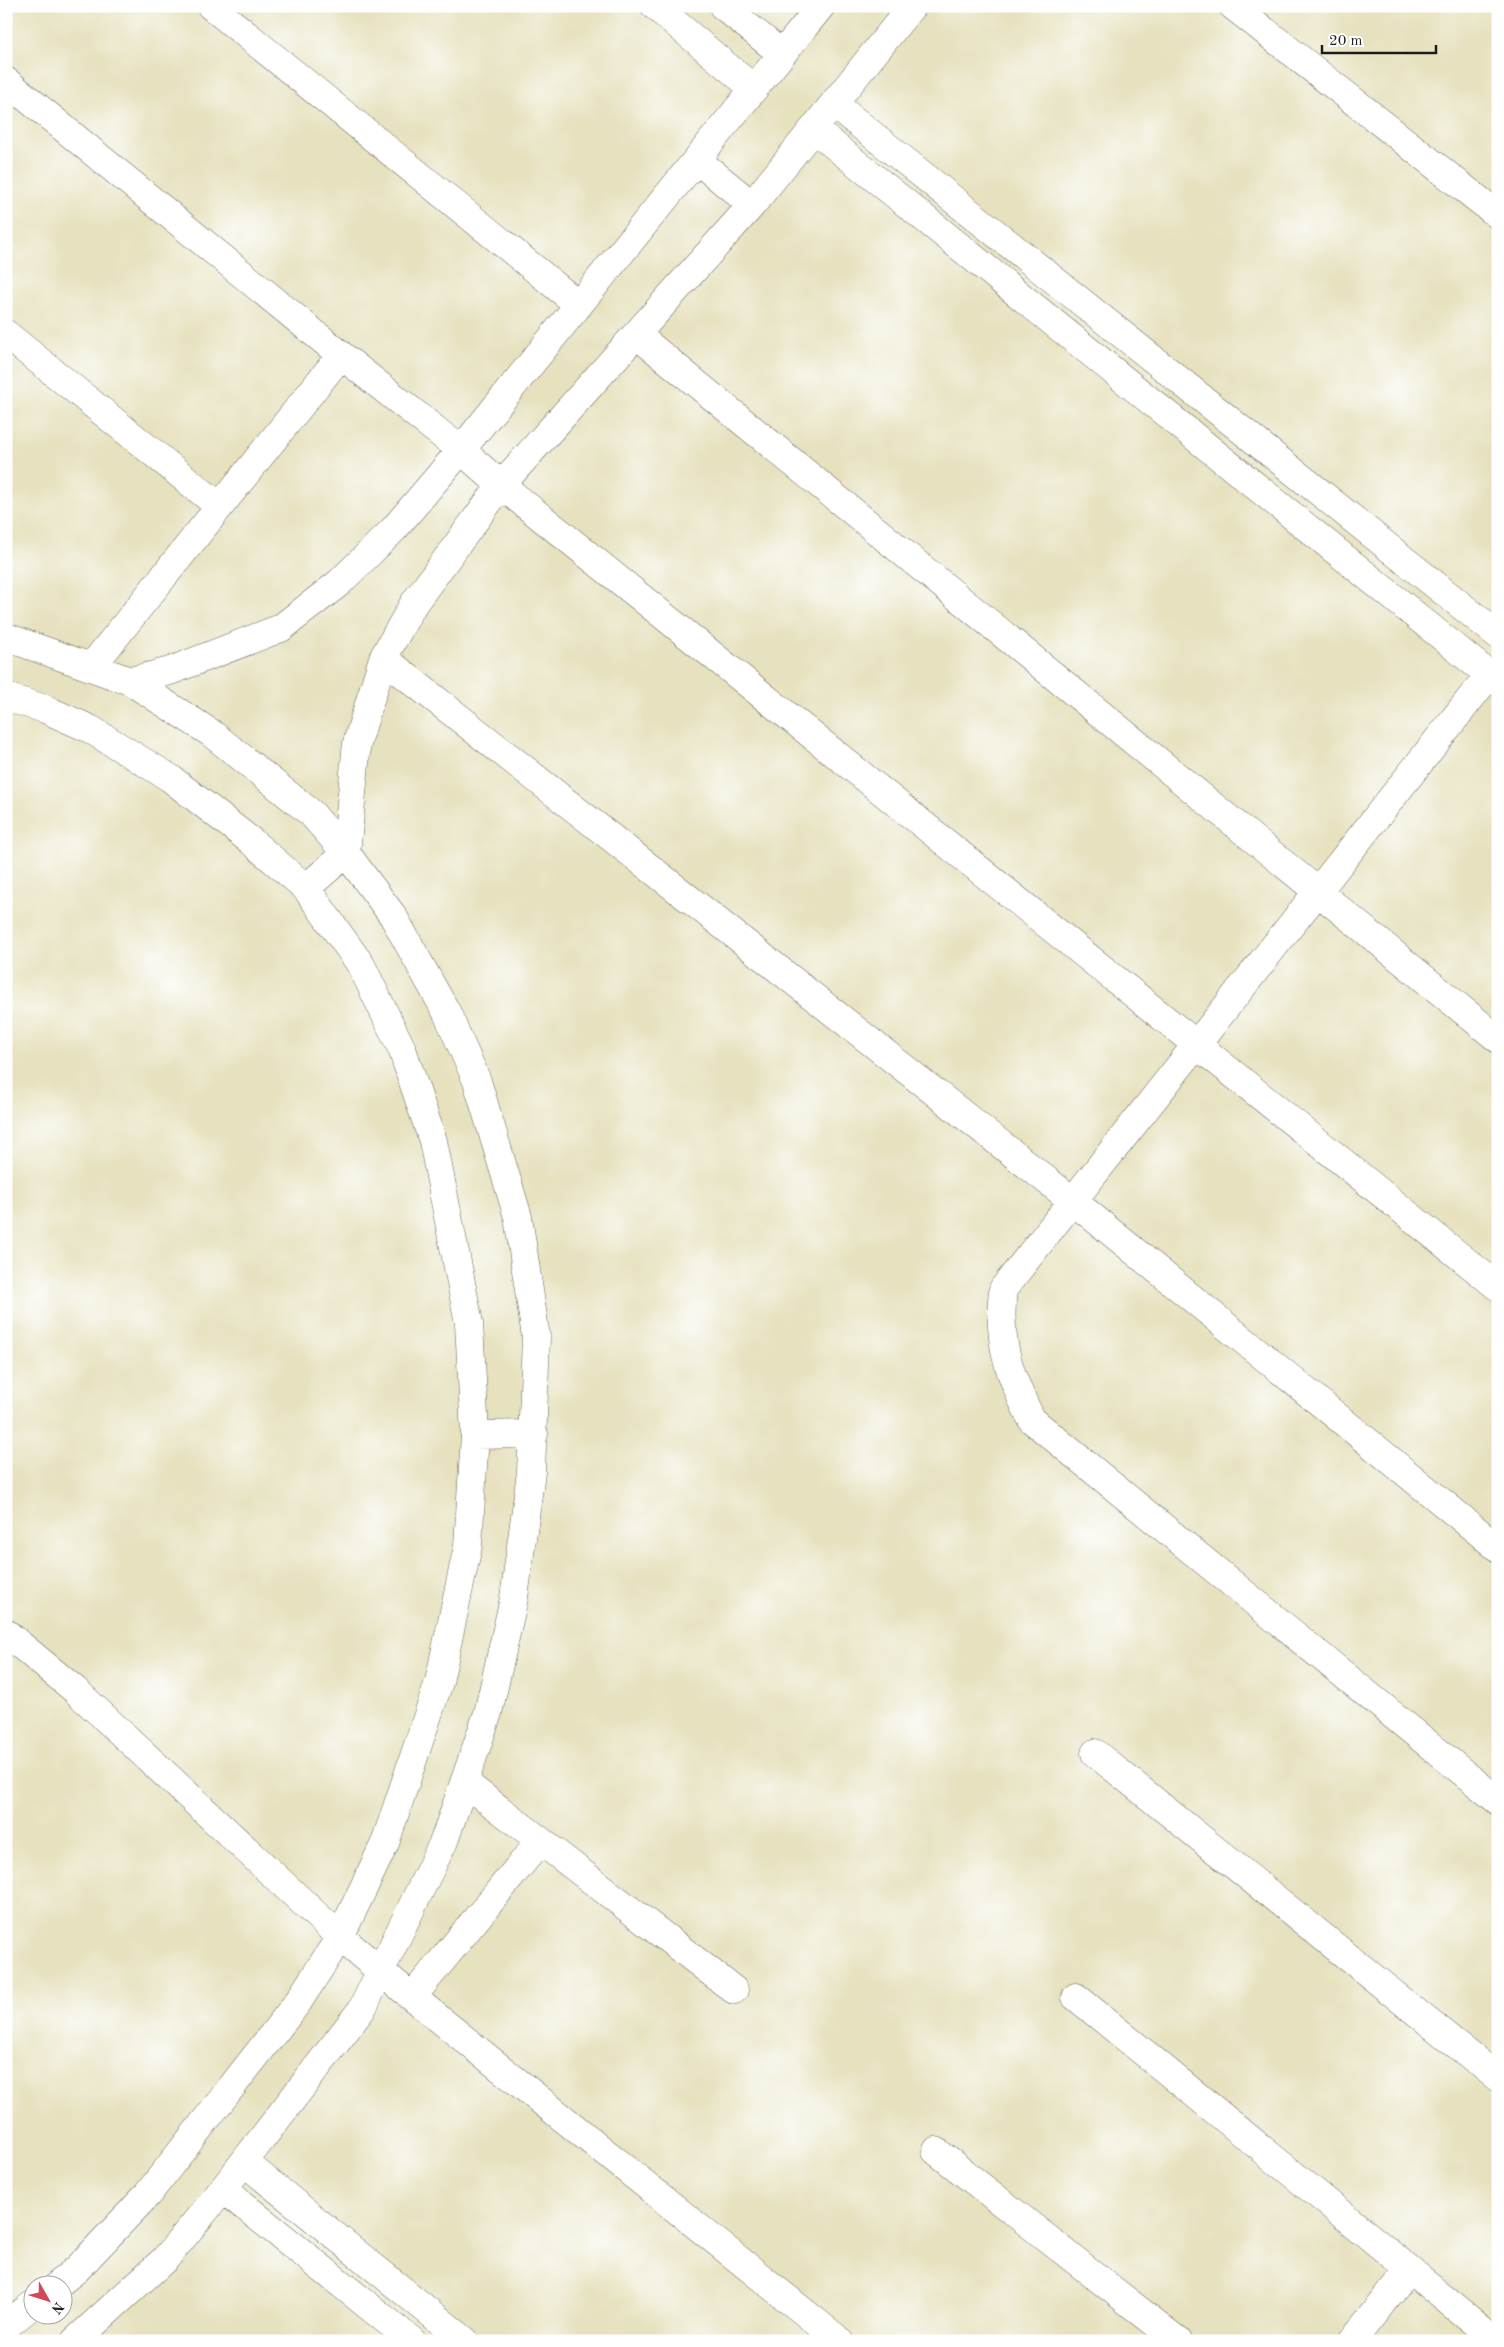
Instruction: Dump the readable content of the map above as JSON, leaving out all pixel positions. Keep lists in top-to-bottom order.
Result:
{
  "scale_bar": "20 m",
  "north": "bottom right"
}
